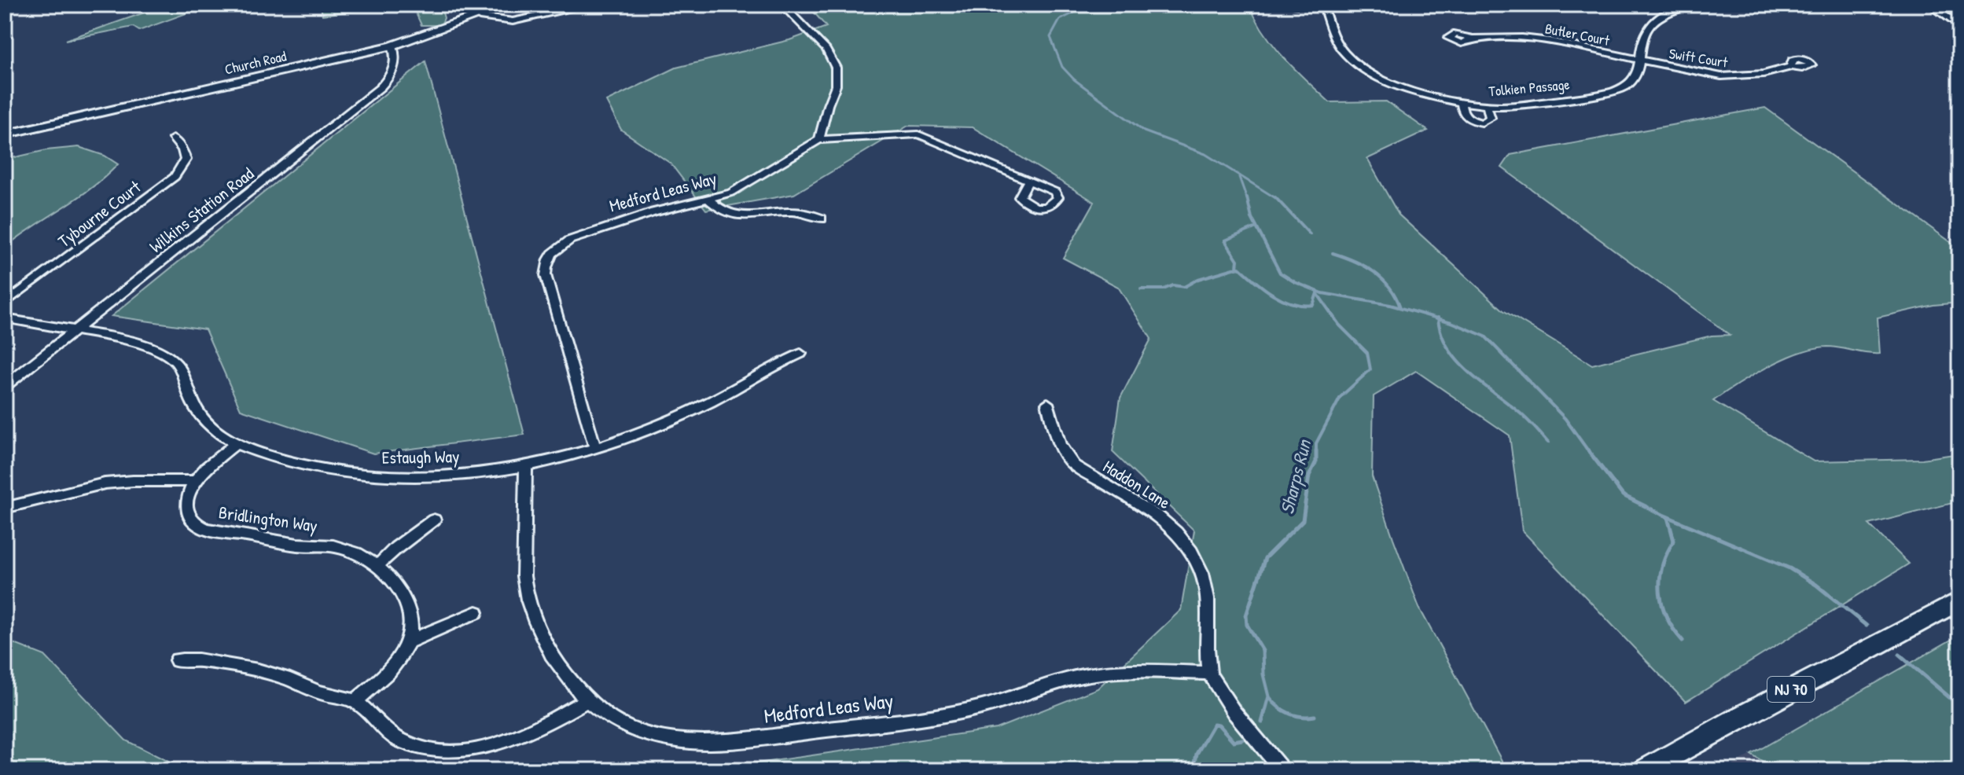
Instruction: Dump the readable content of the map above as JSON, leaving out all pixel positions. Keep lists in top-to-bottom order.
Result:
{
  "streets": {
    "highway": ["NJ 70"],
    "main road": ["Church Road"],
    "street": [
      "Butler Court",
      "Swift Court",
      "Tolkien Passage",
      "Medford Leas Way",
      "Wilkins Station Road",
      "Tybourne Court",
      "Estaugh Way",
      "Haddon Lane",
      "Bridlington Way"
    ]
  },
  "crossings": [
    ["Butler Court", "Swift Court"],
    ["Butler Court", "Tolkien Passage"],
    ["Swift Court", "Tolkien Passage"],
    ["Church Road", "Wilkins Station Road"],
    ["Medford Leas Way", "Estaugh Way"],
    ["Medford Leas Way", "Haddon Lane"],
    ["Wilkins Station Road", "Estaugh Way"]
  ],
  "water": ["Sharps Run"]
}
